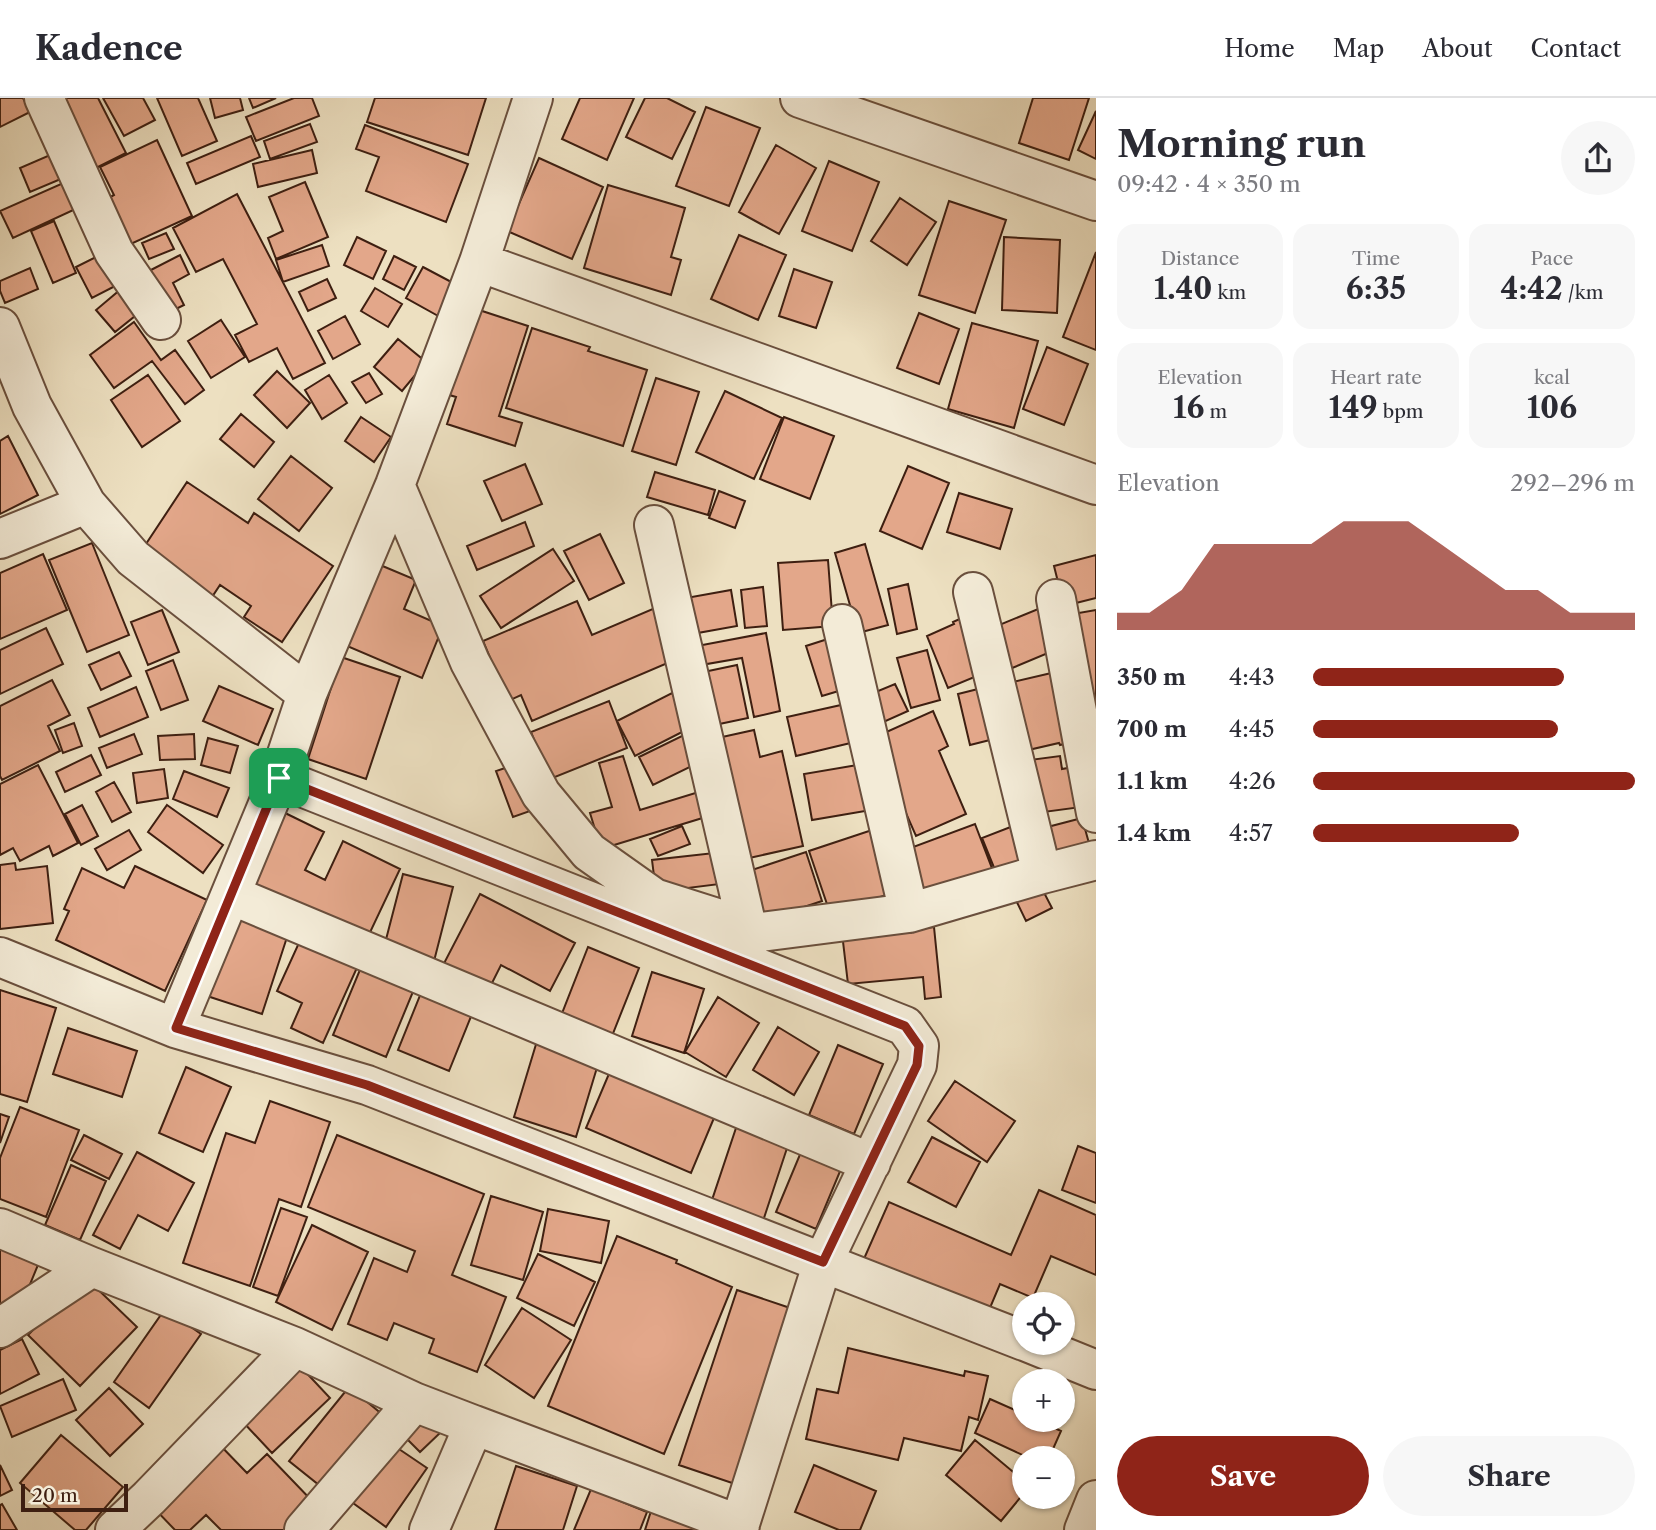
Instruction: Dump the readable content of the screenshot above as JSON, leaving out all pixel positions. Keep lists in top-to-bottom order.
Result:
{
  "scale_bar": "20 m",
  "page": {
    "header": "Kadence",
    "nav": [
      "Home",
      "Map",
      "About",
      "Contact"
    ],
    "heading": ["Morning run", "09:42 · 4 × 350 m"],
    "stats": [
      ["Distance", "1.40 km"],
      ["Time", "6:35"],
      ["Pace", "4:42 /km"],
      ["Elevation", "16 m"],
      ["Heart rate", "149 bpm"],
      ["kcal", "106"]
    ],
    "chart": ["Elevation", "292–296 m"],
    "list": [
      {
        "name": "350 m",
        "note": "4:43"
      },
      {
        "name": "700 m",
        "note": "4:45"
      },
      {
        "name": "1.1 km",
        "note": "4:26"
      },
      {
        "name": "1.4 km",
        "note": "4:57"
      }
    ],
    "map_buttons": ["+", "−"],
    "buttons": ["Save", "Share"],
    "scale": "20 m"
  }
}
